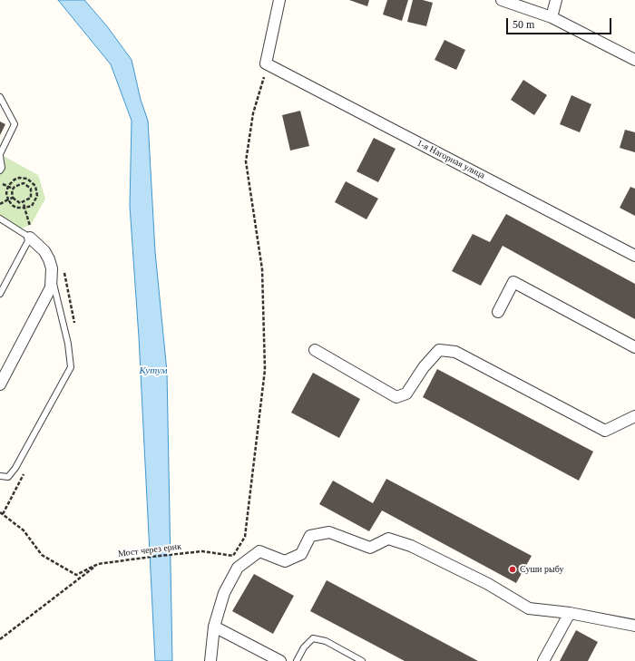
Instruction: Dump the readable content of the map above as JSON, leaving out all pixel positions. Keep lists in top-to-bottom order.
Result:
{
  "streets": {
    "street": ["1-я Нагорная улица"],
    "path": ["Мост через ерик"]
  },
  "crossings": [
    ["1-я Нагорная улица", "Мост через ерик"]
  ],
  "water": ["Кутум"],
  "places": ["Суши рыбу"],
  "scale_bar": "50 m"
}
